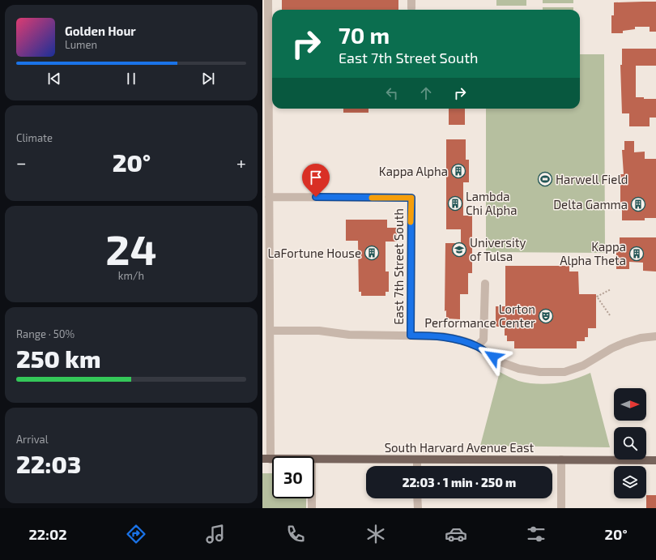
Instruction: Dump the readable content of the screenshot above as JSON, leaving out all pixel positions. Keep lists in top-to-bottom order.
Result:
{
  "streets": {
    "main road": ["South Harvard Avenue East"],
    "street": ["East 7th Street South"]
  },
  "places": {
    "building": [
      "Kappa Alpha",
      "Lambda Chi Alpha",
      "Delta Gamma",
      "LaFortune House",
      "Kappa Alpha Theta"
    ],
    "sports": ["Harwell Field"],
    "school or university": ["University of Tulsa"],
    "theatre": ["Lorton Performance Center"]
  },
  "north": "right",
  "page": {
    "turn": ["70 m", "East 7th Street South"],
    "song": ["Golden Hour", "Lumen"],
    "tile": [
      "Climate",
      ["24", "km/h"],
      ["Range · 50%", "250 km"],
      ["Arrival", "22:03"]
    ],
    "heat": ["−", "20°", "+"],
    "limit": "30",
    "trip": "22:03 · 1 min · 250 m",
    "tabs": ["22:02", "20°"]
  }
}
